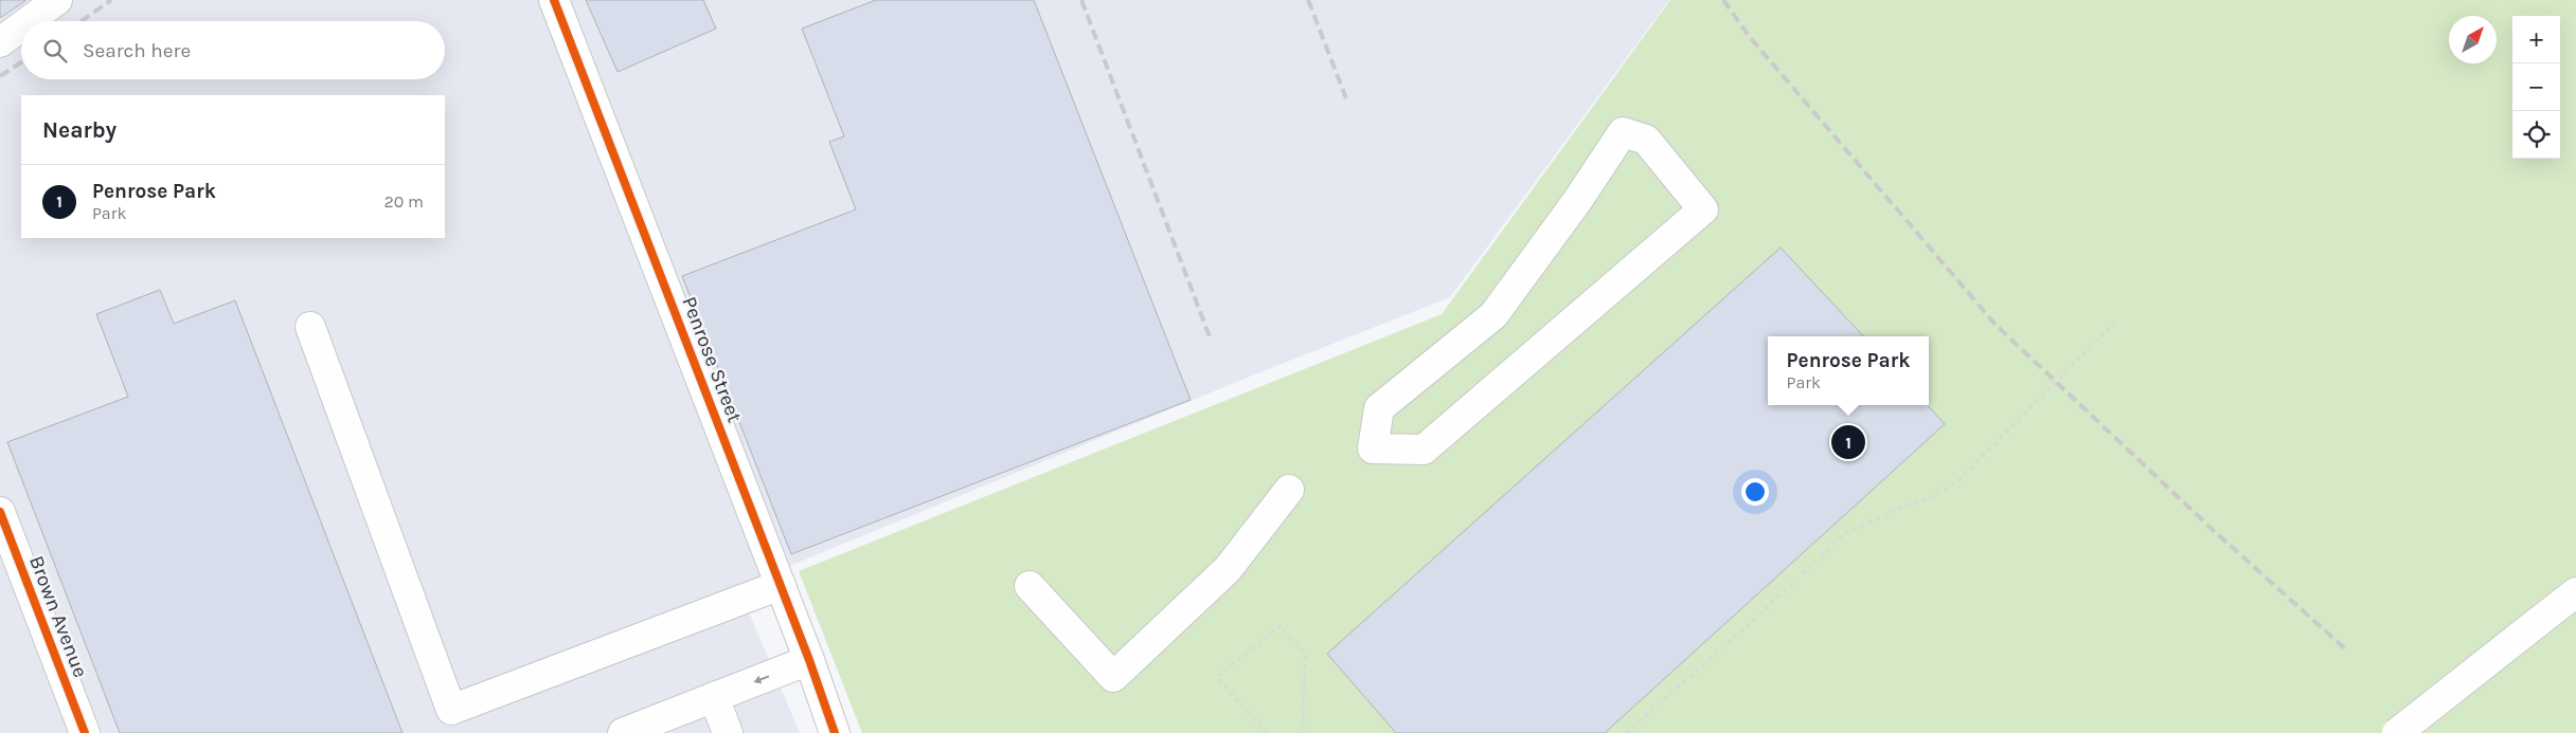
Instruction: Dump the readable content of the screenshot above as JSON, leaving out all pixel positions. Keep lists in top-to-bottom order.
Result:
{
  "streets": {
    "street": ["Penrose Street", "Brown Avenue"]
  },
  "north": "top right",
  "page": {
    "map_buttons": ["+", "−"],
    "search": "Search here",
    "heading": "Nearby",
    "list": [
      {
        "mark": "1",
        "name": "Penrose Park",
        "note": "Park",
        "value": "20 m"
      }
    ],
    "popup": ["Penrose Park", "Park"],
    "pins": "1"
  }
}
